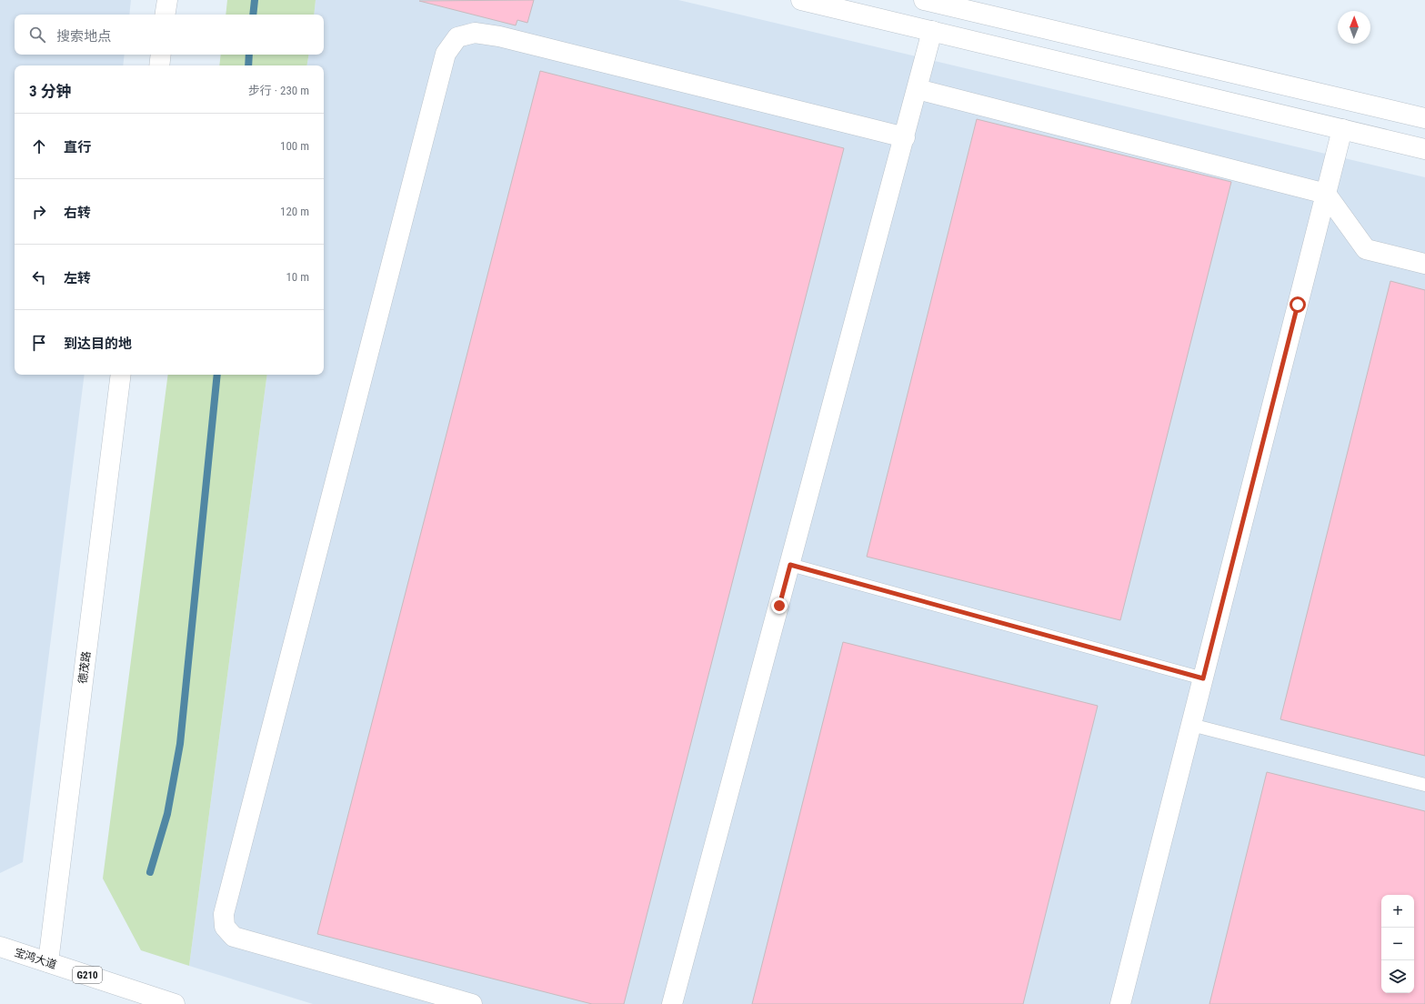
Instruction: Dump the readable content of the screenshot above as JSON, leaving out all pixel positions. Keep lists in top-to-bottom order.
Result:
{
  "streets": {
    "main road": ["德茂路", "宝鸿大道", "G210"]
  },
  "crossings": [
    ["德茂路", "宝鸿大道"]
  ],
  "north": "top",
  "page": {
    "search": "搜索地点",
    "heading": ["3 分钟", "步行 · 230 m"],
    "list": [
      ["直行", "100 m"],
      ["右转", "120 m"],
      ["左转", "10 m"],
      "到达目的地"
    ],
    "map_buttons": ["+", "−"]
  }
}
